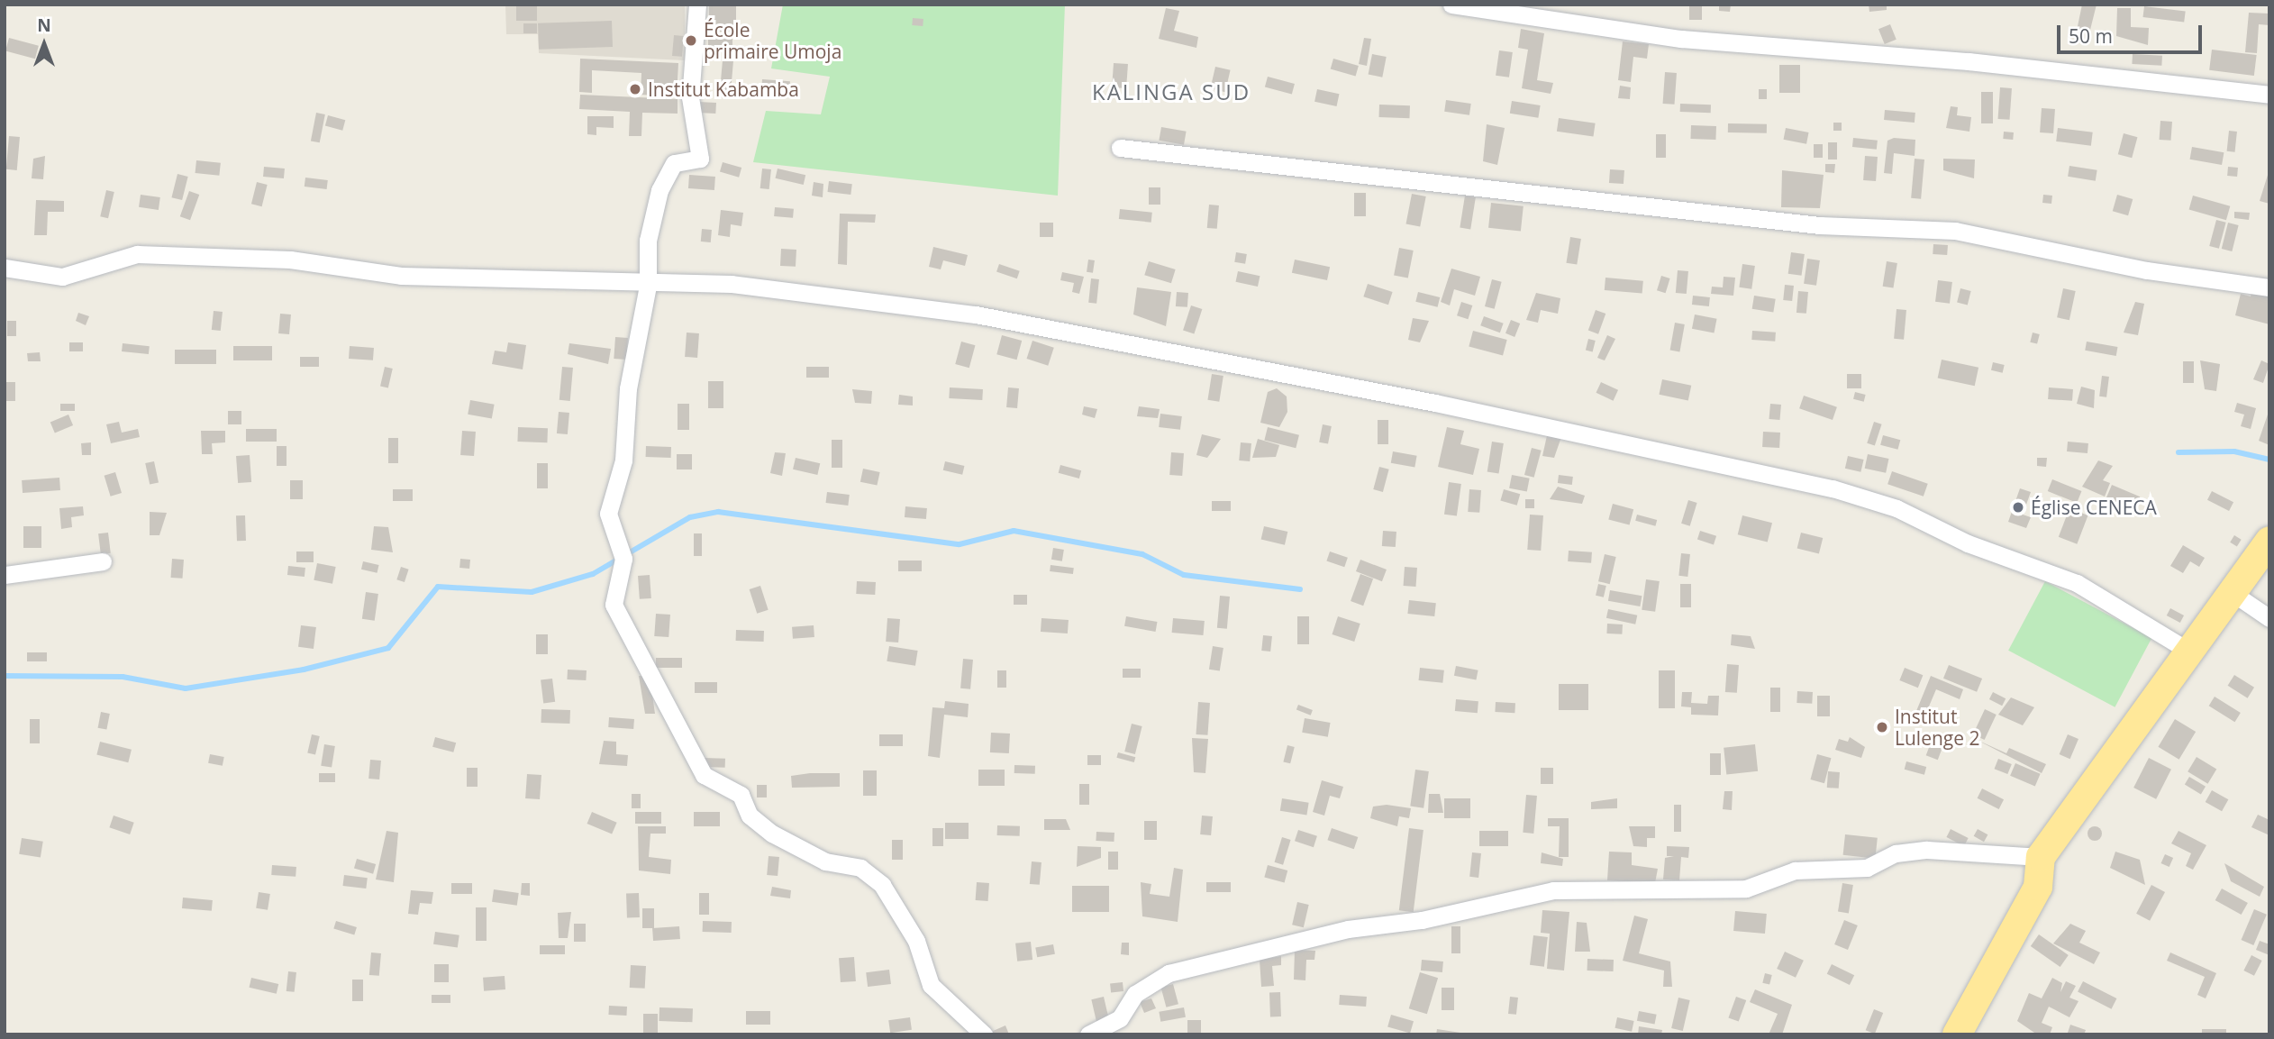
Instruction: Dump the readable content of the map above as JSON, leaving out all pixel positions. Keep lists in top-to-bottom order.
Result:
{
  "districts": ["KALINGA SUD"],
  "places": [
    "École primaire Umoja",
    "Institut Kabamba",
    "Église CENECA",
    "Institut Lulenge 2"
  ],
  "scale_bar": "50 m",
  "north": "top"
}
